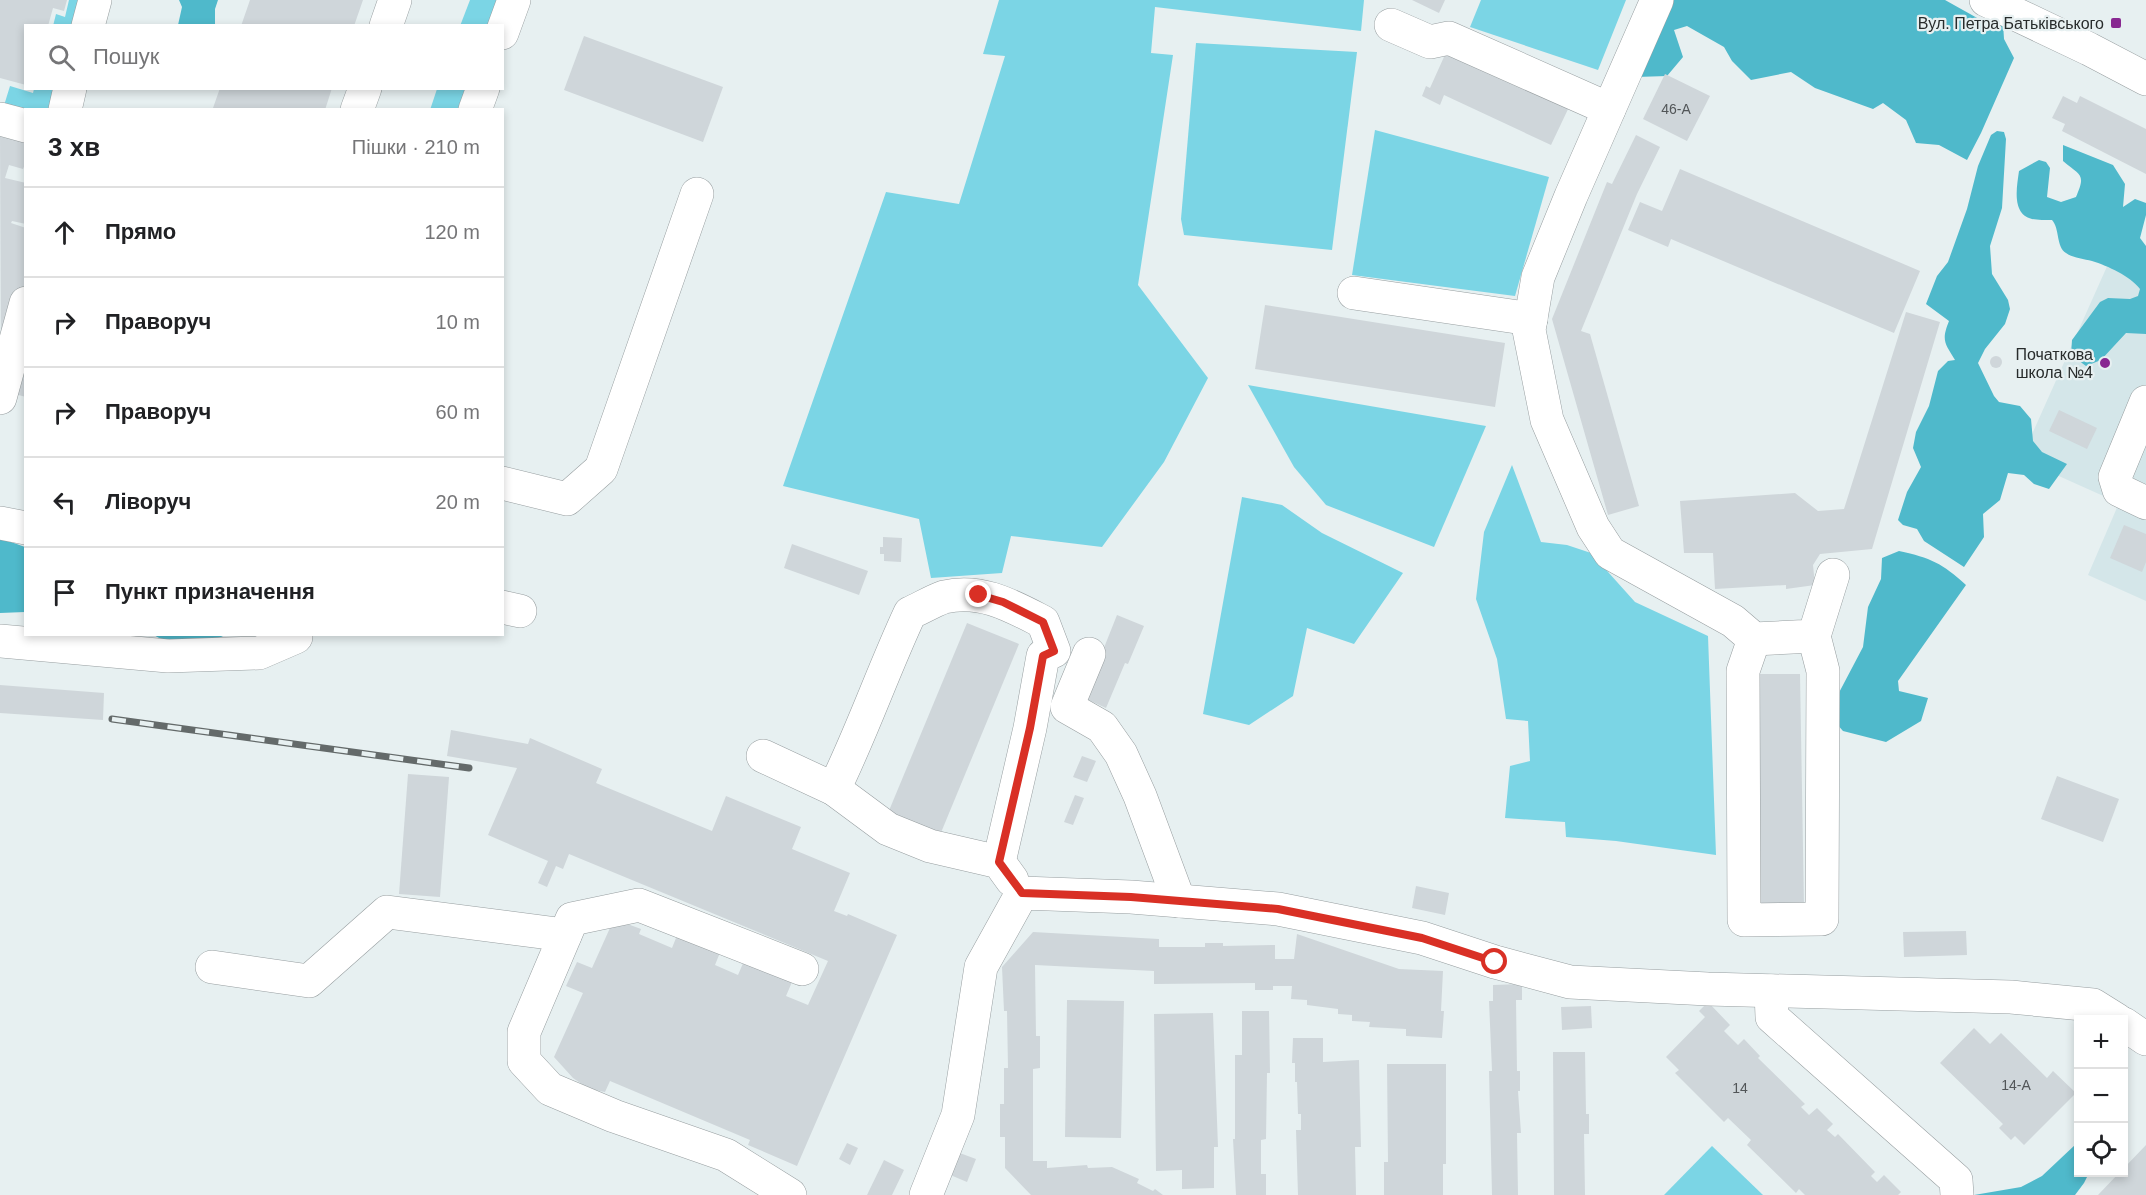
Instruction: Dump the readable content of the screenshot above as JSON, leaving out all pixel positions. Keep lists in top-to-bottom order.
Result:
{
  "places": {
    "transit": ["Вул. Петра Батьківського"],
    "other": ["Початкова школа №4"]
  },
  "house_numbers": ["46-А", "14-А", "14"],
  "page": {
    "search": "Пошук",
    "heading": ["3 хв", "Пішки · 210 m"],
    "list": [
      ["Прямо", "120 m"],
      ["Праворуч", "10 m"],
      ["Праворуч", "60 m"],
      ["Ліворуч", "20 m"],
      "Пункт призначення"
    ],
    "map_buttons": ["+", "−"]
  }
}
